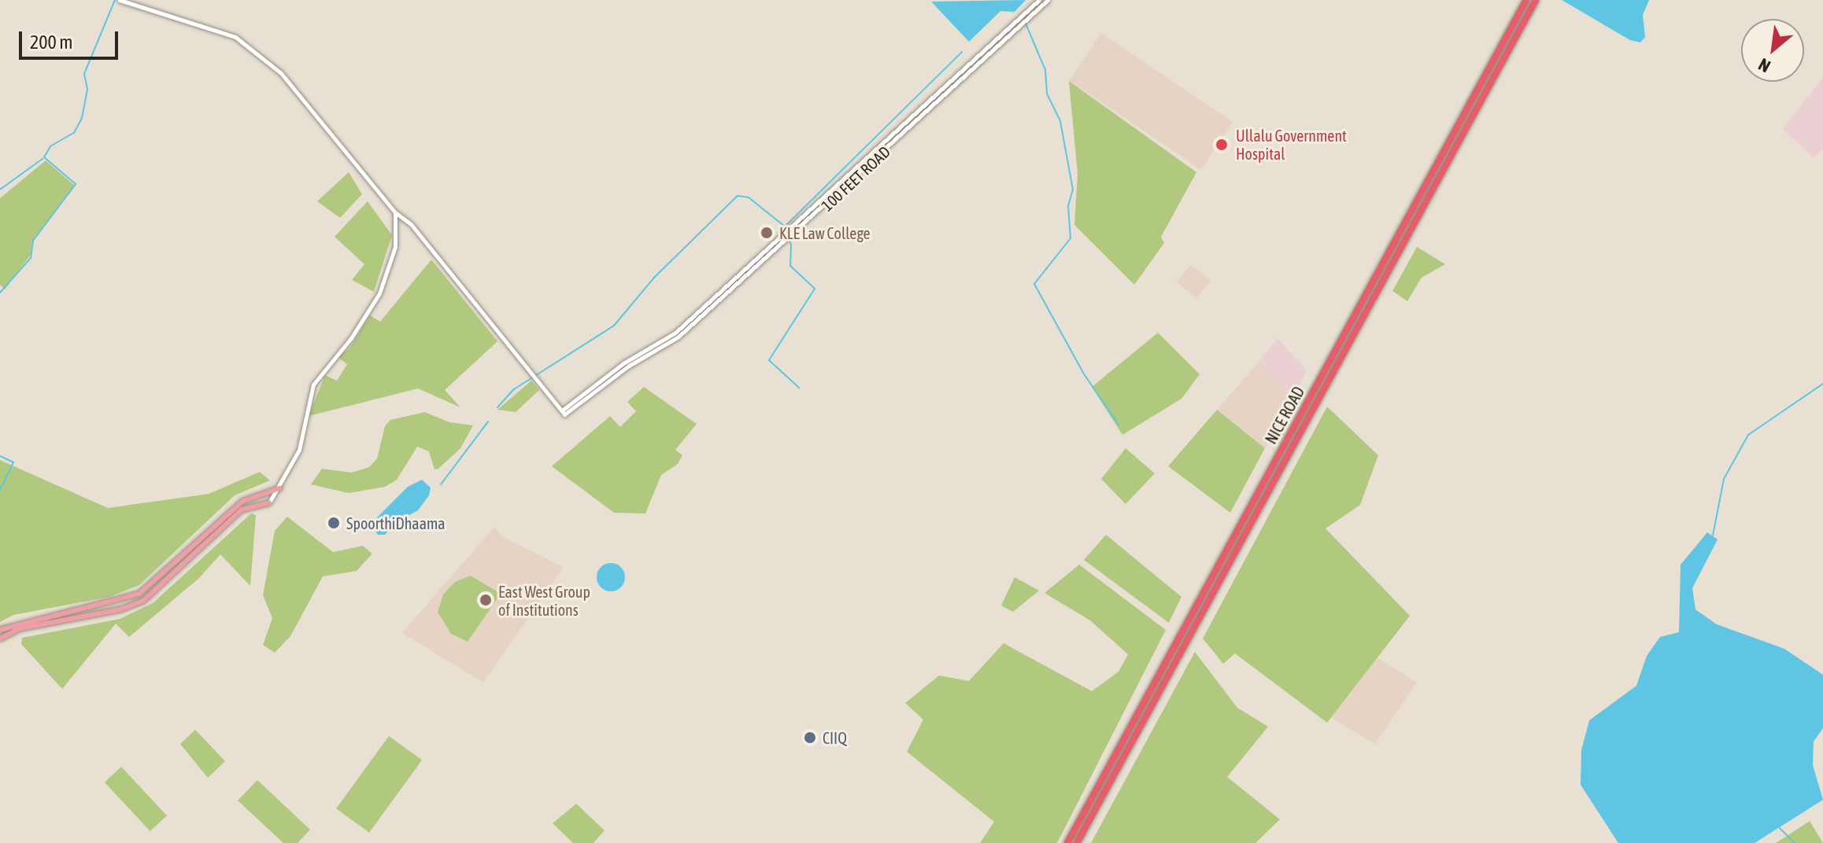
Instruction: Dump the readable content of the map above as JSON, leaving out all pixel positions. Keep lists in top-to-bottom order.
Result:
{
  "streets": {
    "highway": ["NICE ROAD"],
    "main road": ["100 FEET ROAD"]
  },
  "places": [
    "Ullalu Government Hospital",
    "KLE Law College",
    "SpoorthiDhaama",
    "East West Group of Institutions",
    "CIIQ"
  ],
  "scale_bar": "200 m",
  "north": "bottom left"
}
